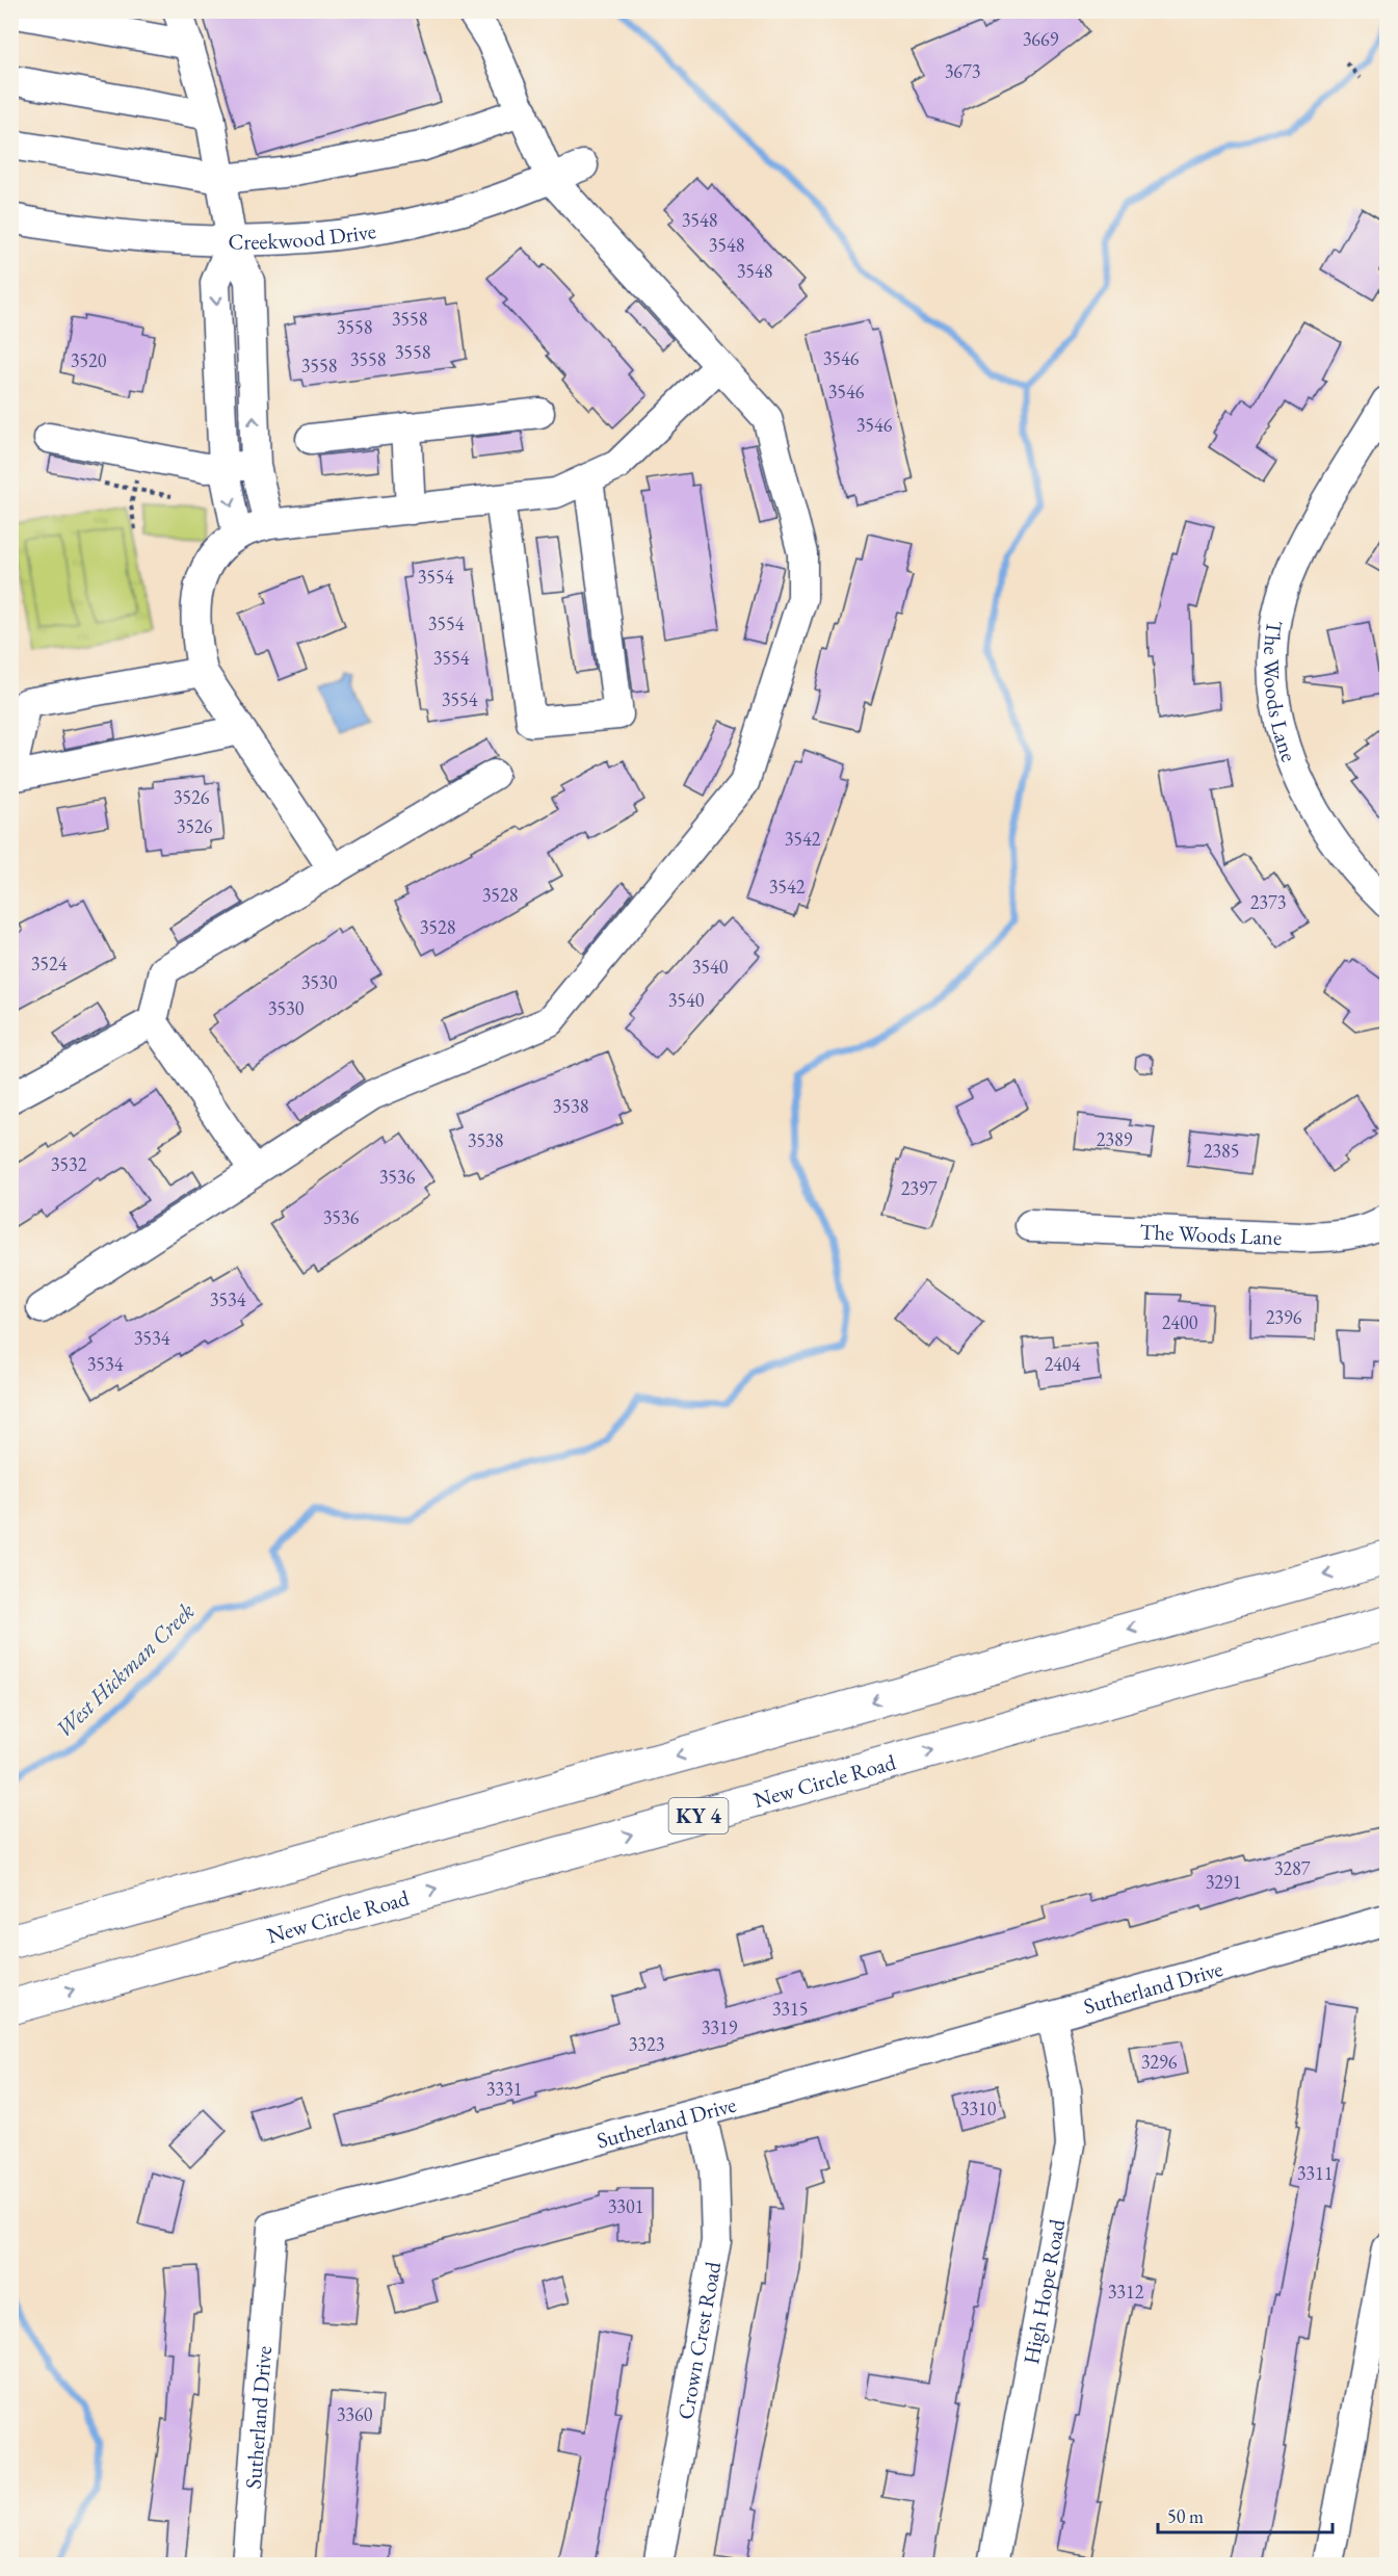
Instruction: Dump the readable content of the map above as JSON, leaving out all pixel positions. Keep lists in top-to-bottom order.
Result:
{
  "streets": {
    "highway": ["New Circle Road", "KY 4"],
    "street": [
      "Creekwood Drive",
      "The Woods Lane",
      "Sutherland Drive",
      "High Hope Road",
      "Crown Crest Road"
    ]
  },
  "crossings": [
    ["Sutherland Drive", "High Hope Road"],
    ["Sutherland Drive", "Crown Crest Road"]
  ],
  "water": ["West Hickman Creek"],
  "house_numbers": [
    "3669",
    "3673",
    "3548",
    "3548",
    "3548",
    "3558",
    "3558",
    "3558",
    "3546",
    "3558",
    "3520",
    "3558",
    "3546",
    "3546",
    "3554",
    "3554",
    "3554",
    "3554",
    "3526",
    "3526",
    "3542",
    "3542",
    "3528",
    "2373",
    "3528",
    "3524",
    "3540",
    "3530",
    "3540",
    "3530",
    "3538",
    "2389",
    "3538",
    "2385",
    "3532",
    "3536",
    "2397",
    "3536",
    "3534",
    "2396",
    "2400",
    "3534",
    "3534",
    "2404",
    "3287",
    "3291",
    "3315",
    "3319",
    "3323",
    "3296",
    "3331",
    "3310",
    "3311",
    "3301",
    "3312",
    "3360"
  ],
  "scale_bar": "50 m"
}
